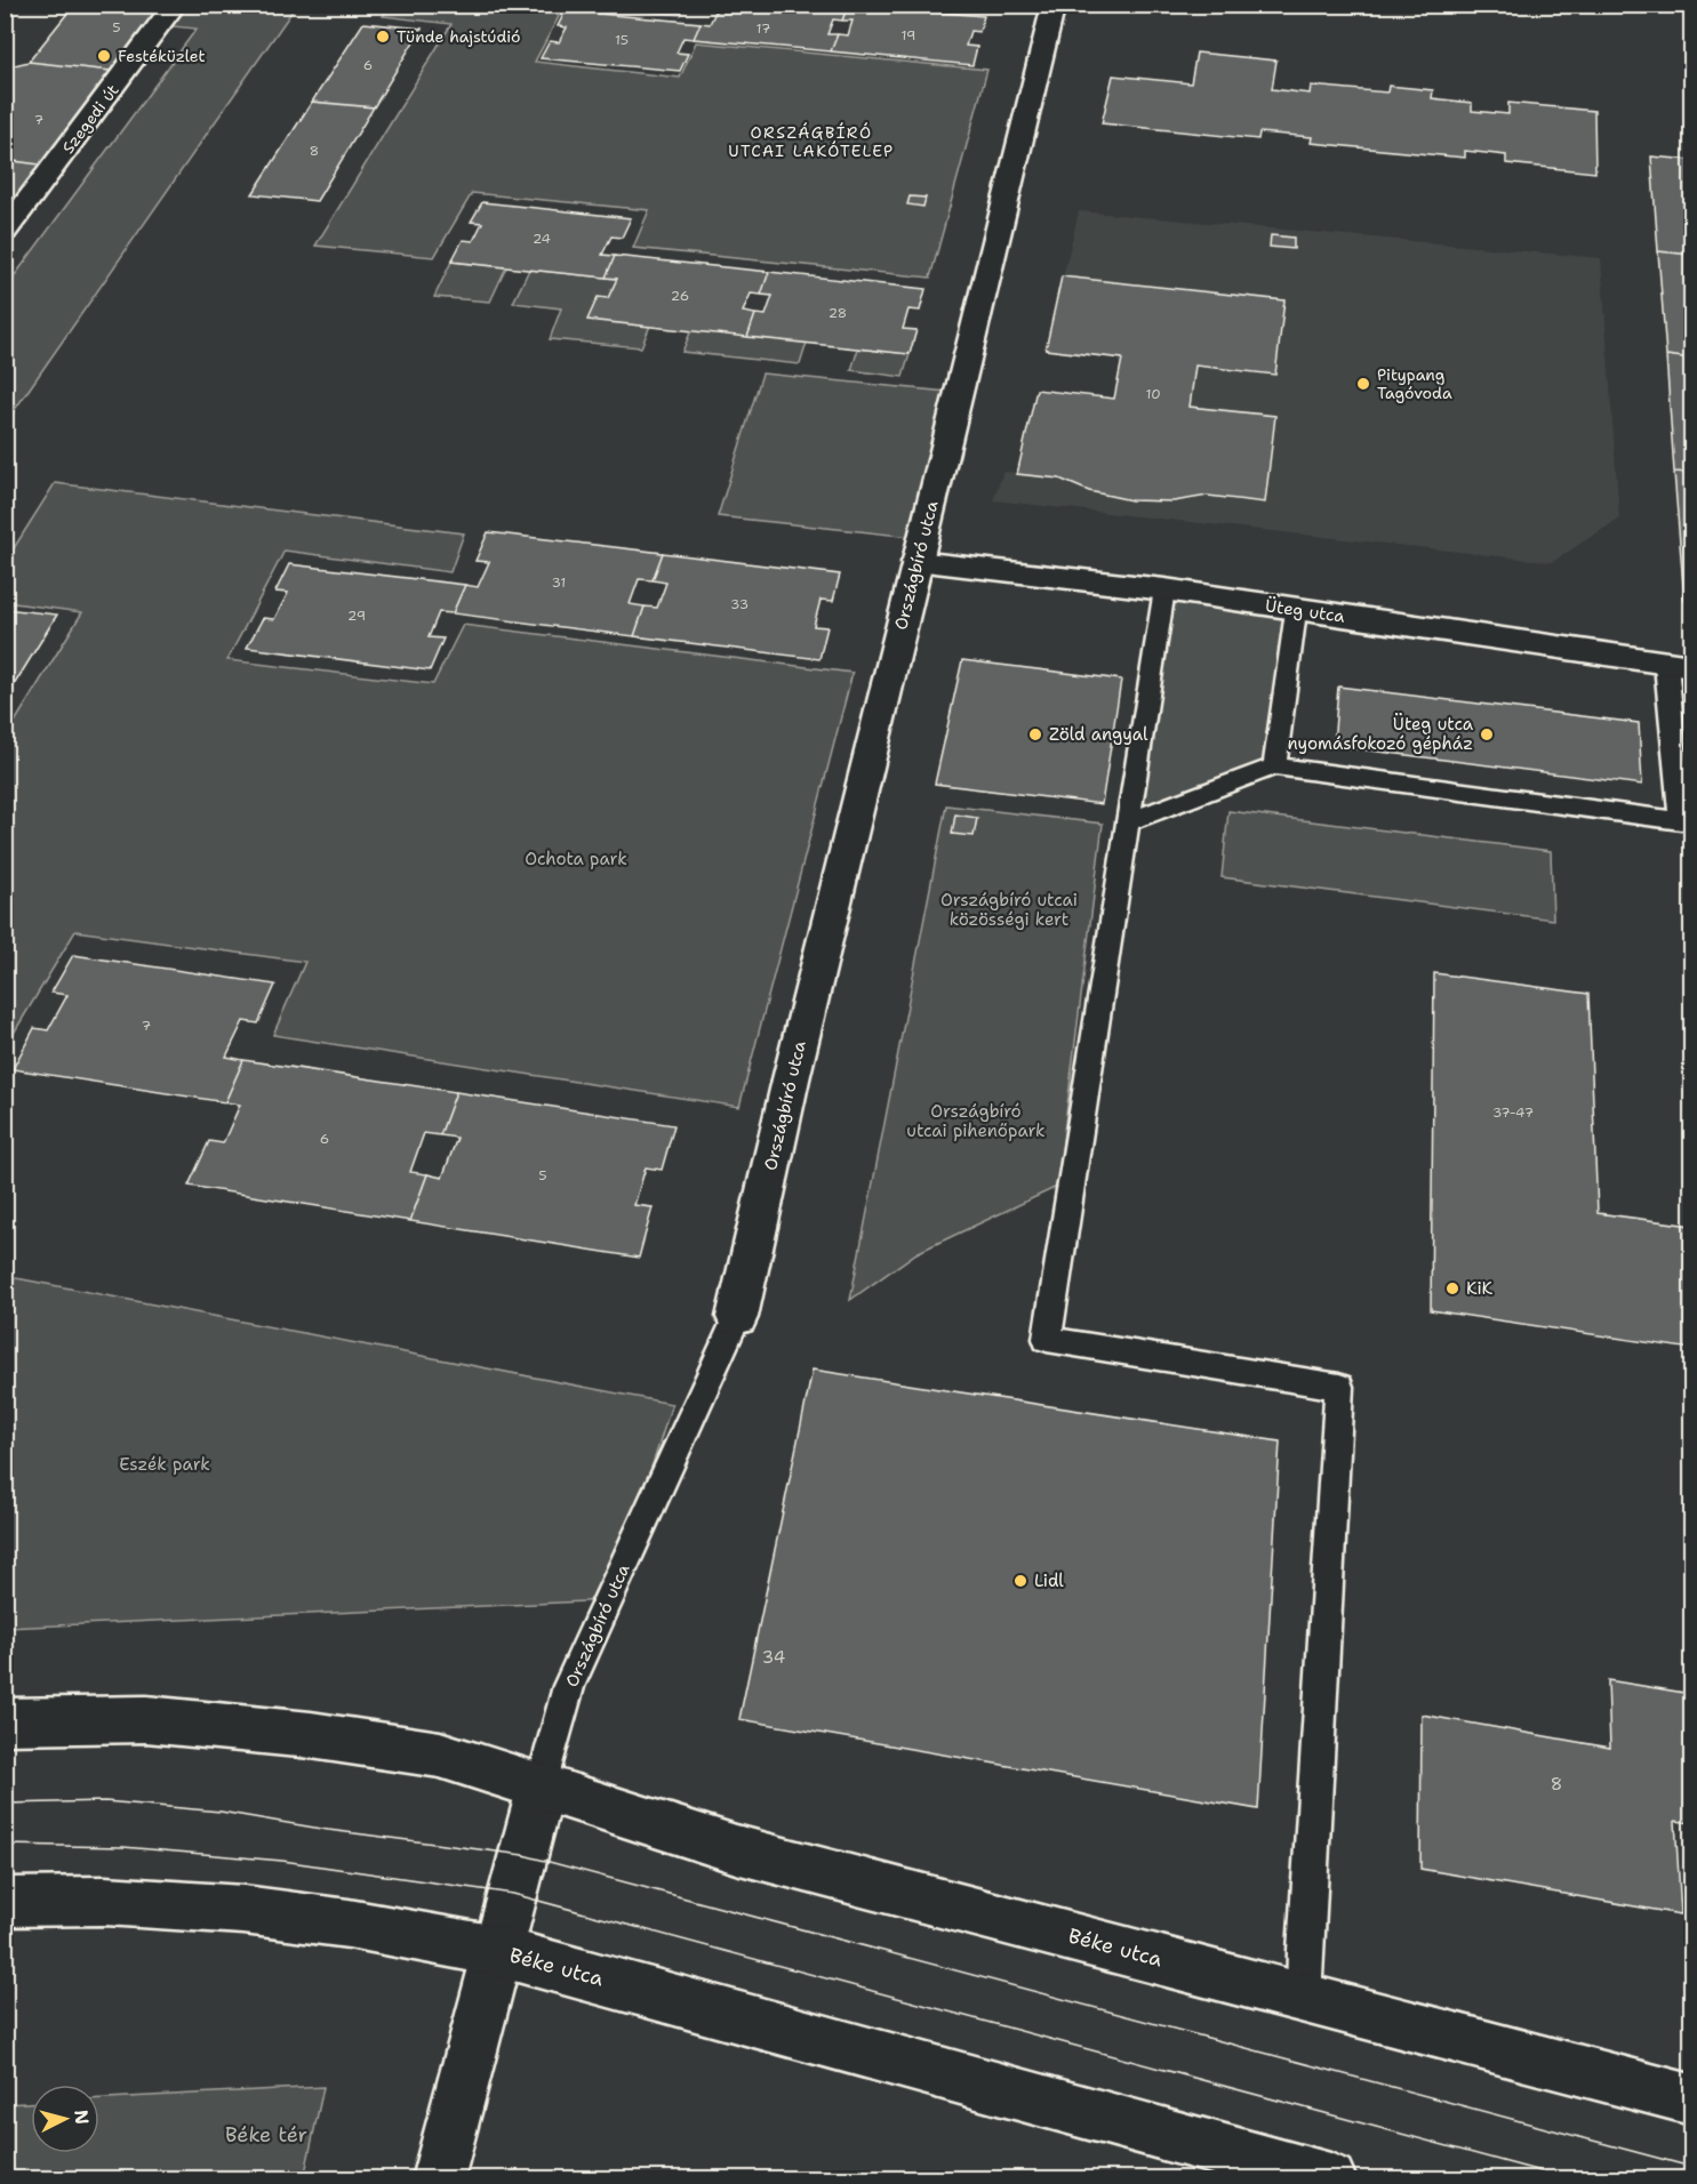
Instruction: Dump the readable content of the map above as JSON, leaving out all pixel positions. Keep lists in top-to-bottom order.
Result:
{
  "streets": {
    "street": [
      "Szegedi út",
      "Országbíró utca",
      "Üteg utca",
      "Béke utca"
    ]
  },
  "crossings": [
    ["Országbíró utca", "Üteg utca"],
    ["Országbíró utca", "Béke utca"]
  ],
  "districts": ["ORSZÁGBÍRÓ UTCAI LAKÓTELEP"],
  "parks": [
    "Ochota park",
    "Országbíró utcai közösségi kert",
    "Országbíró utcai pihenőpark",
    "Eszék park",
    "Béke tér"
  ],
  "places": [
    "Tünde hajstúdió",
    "Festéküzlet",
    "Pitypang Tagóvoda",
    "Zöld angyal",
    "Üteg utca nyomásfokozó gépház",
    "KiK",
    "Lidl"
  ],
  "house_numbers": [
    "5",
    "17",
    "19",
    "15",
    "6",
    "7",
    "8",
    "24",
    "26",
    "28",
    "10",
    "31",
    "33",
    "29",
    "7",
    "37-47",
    "6",
    "5",
    "34",
    "8"
  ],
  "north": "right"
}
